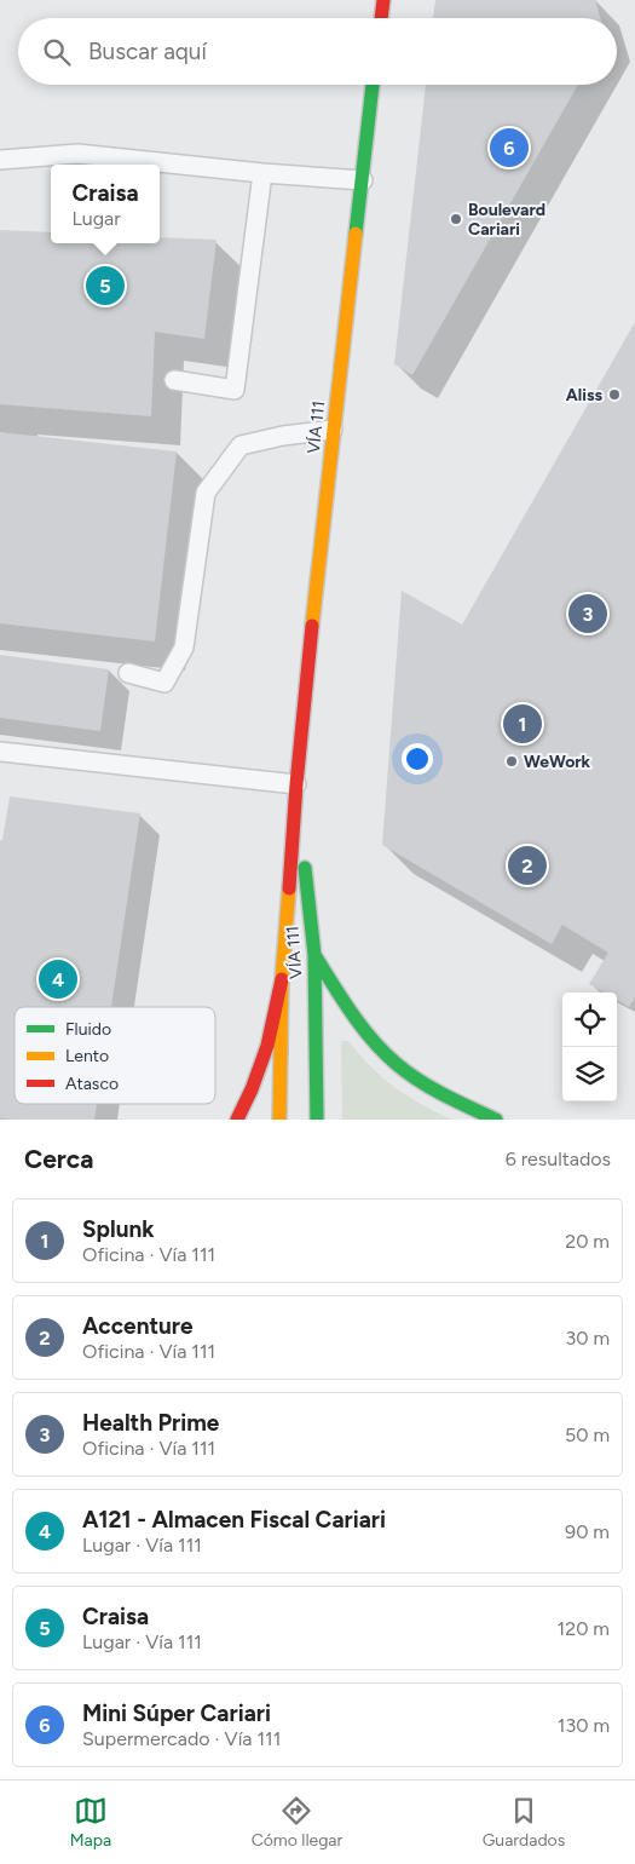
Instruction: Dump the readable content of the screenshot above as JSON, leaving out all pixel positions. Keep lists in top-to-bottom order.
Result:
{
  "streets": {
    "main road": ["VÍA 111"]
  },
  "places": ["Boulevard Cariari", "Aliss", "WeWork"],
  "legend": ["Fluido", "Lento", "Atasco"],
  "page": {
    "search": "Buscar aquí",
    "pins": [
      "6",
      "5",
      "3",
      "1",
      "2",
      "4"
    ],
    "popup": ["Craisa", "Lugar"],
    "heading": ["Cerca", "6 resultados"],
    "list": [
      {
        "mark": "1",
        "name": "Splunk",
        "note": "Oficina · Vía 111",
        "value": "20 m"
      },
      {
        "mark": "2",
        "name": "Accenture",
        "note": "Oficina · Vía 111",
        "value": "30 m"
      },
      {
        "mark": "3",
        "name": "Health Prime",
        "note": "Oficina · Vía 111",
        "value": "50 m"
      },
      {
        "mark": "4",
        "name": "A121 - Almacen Fiscal Cariari",
        "note": "Lugar · Vía 111",
        "value": "90 m"
      },
      {
        "mark": "5",
        "name": "Craisa",
        "note": "Lugar · Vía 111",
        "value": "120 m"
      },
      {
        "mark": "6",
        "name": "Mini Súper Cariari",
        "note": "Supermercado · Vía 111",
        "value": "130 m"
      }
    ],
    "nav": ["Mapa", "Cómo llegar", "Guardados"]
  }
}
